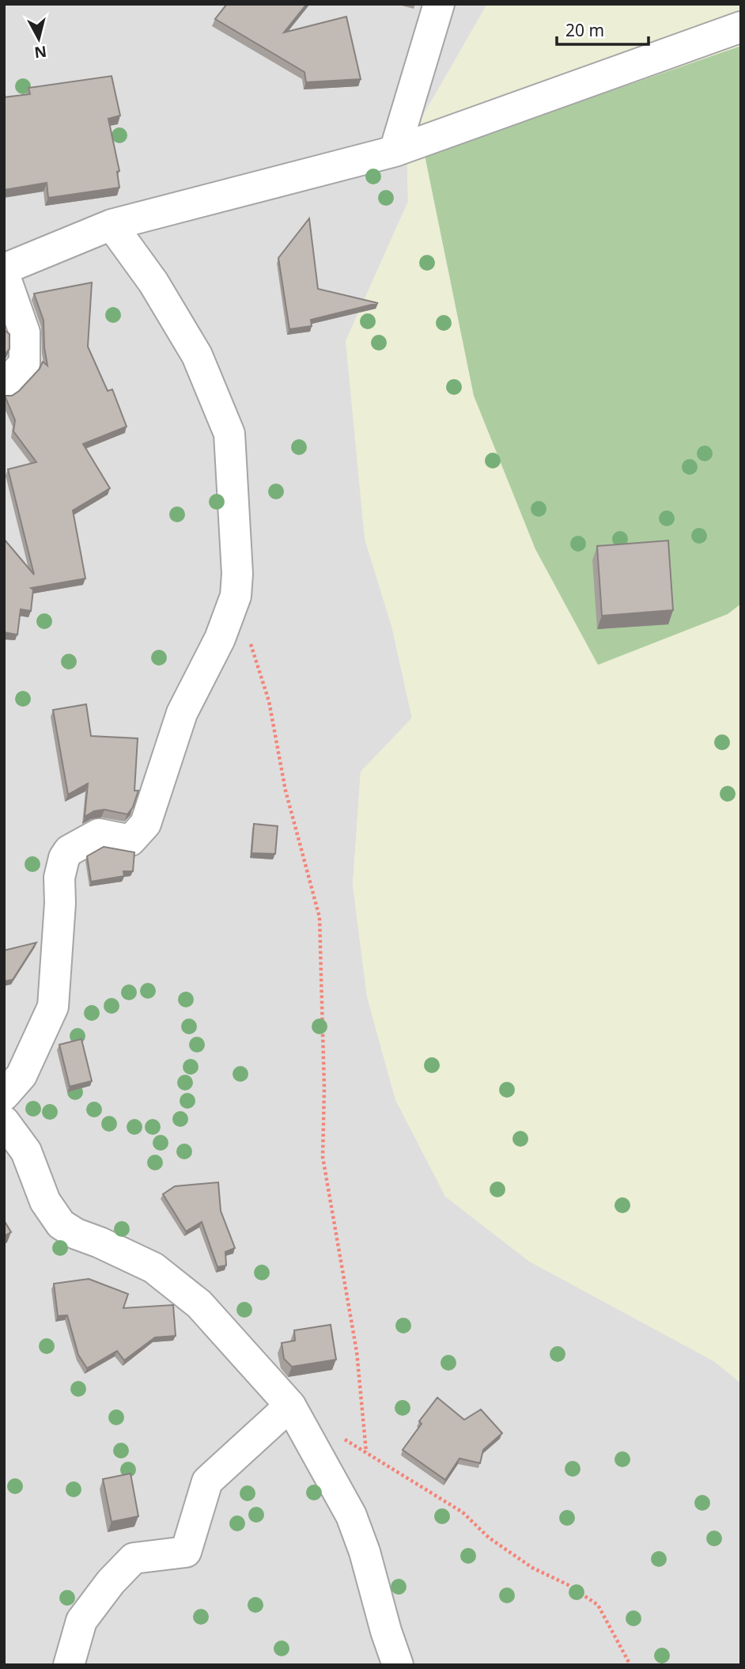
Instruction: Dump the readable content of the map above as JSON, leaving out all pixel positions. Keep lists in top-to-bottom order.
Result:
{
  "scale_bar": "20 m",
  "north": "bottom"
}
